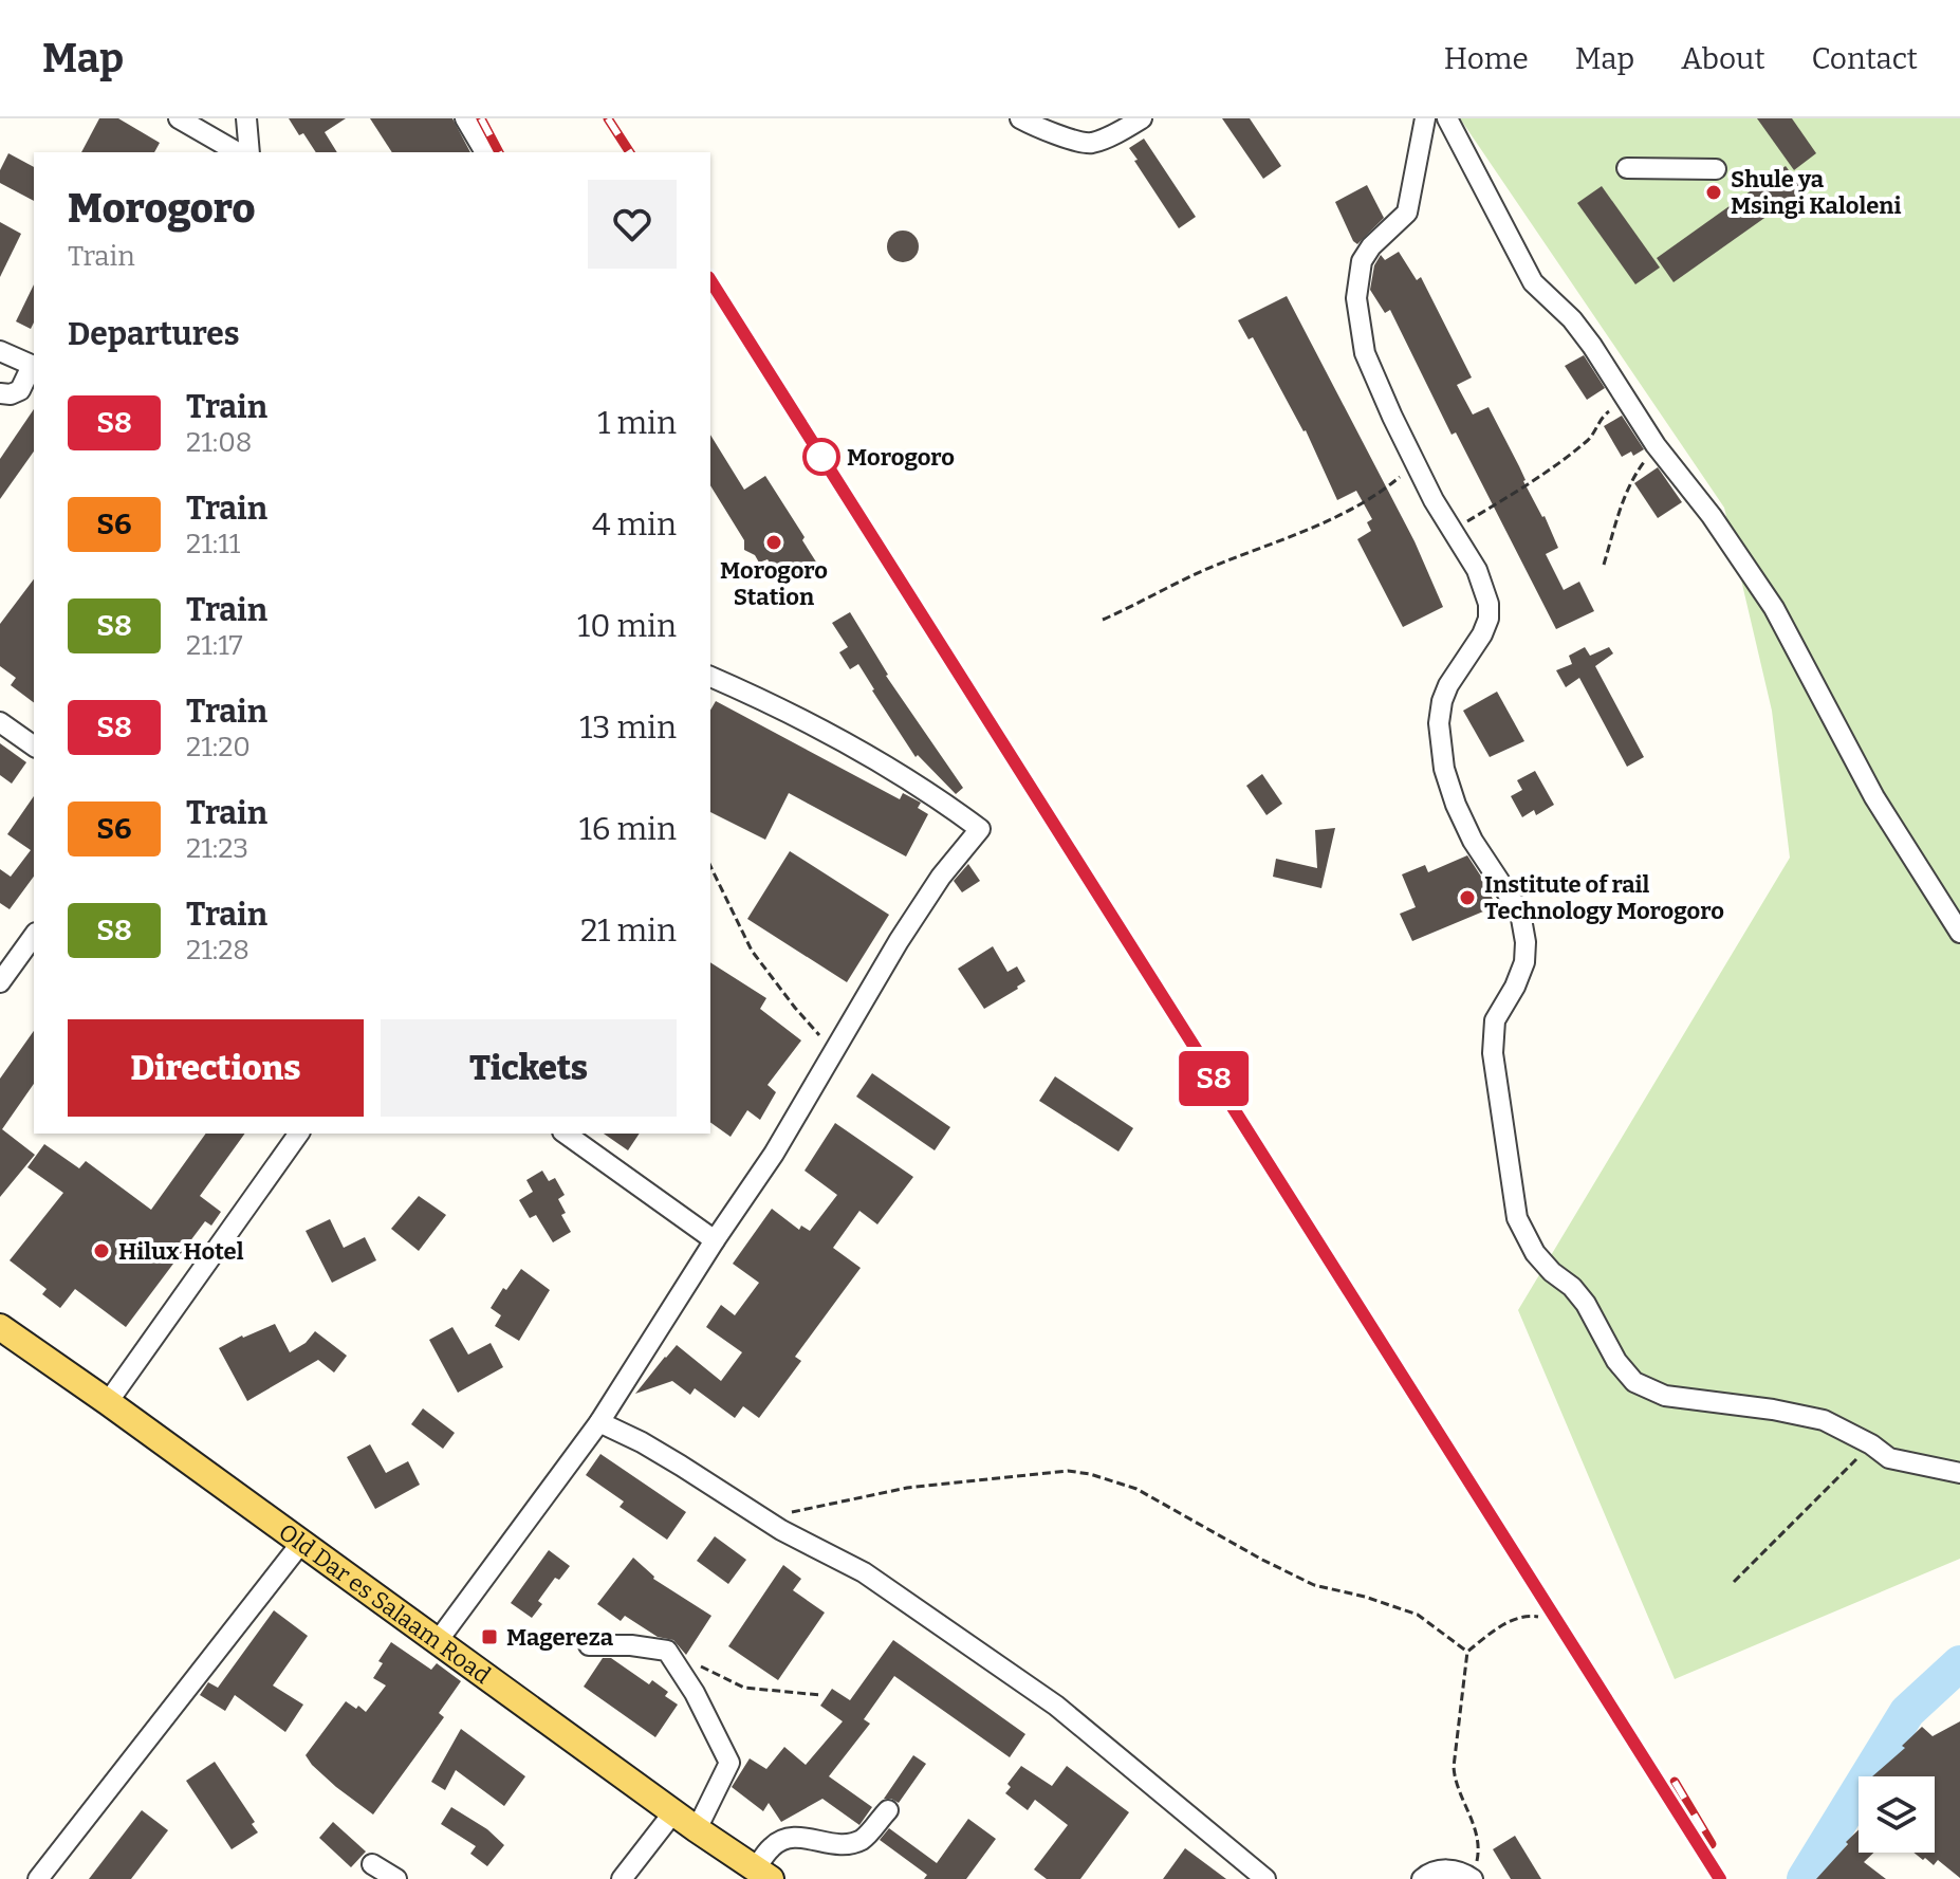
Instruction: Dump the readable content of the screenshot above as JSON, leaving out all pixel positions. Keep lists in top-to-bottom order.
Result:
{
  "streets": {
    "main road": ["Old Dar es Salaam Road"]
  },
  "places": {
    "other": [
      "Shule ya Msingi Kaloleni",
      "Morogoro",
      "Morogoro Station",
      "Institute of rail Technology Morogoro",
      "Hilux Hotel"
    ],
    "transit": ["Magereza"]
  },
  "page": {
    "header": "Map",
    "nav": [
      "Home",
      "Map",
      "About",
      "Contact"
    ],
    "on_map": "S8",
    "heading": [
      ["Morogoro", "Train"],
      "Departures"
    ],
    "list": [
      {
        "mark": "S8",
        "name": "Train",
        "note": "21:08",
        "value": "1 min"
      },
      {
        "mark": "S6",
        "name": "Train",
        "note": "21:11",
        "value": "4 min"
      },
      {
        "mark": "S8",
        "name": "Train",
        "note": "21:17",
        "value": "10 min"
      },
      {
        "mark": "S8",
        "name": "Train",
        "note": "21:20",
        "value": "13 min"
      },
      {
        "mark": "S6",
        "name": "Train",
        "note": "21:23",
        "value": "16 min"
      },
      {
        "mark": "S8",
        "name": "Train",
        "note": "21:28",
        "value": "21 min"
      }
    ],
    "buttons": ["Directions", "Tickets"]
  }
}
